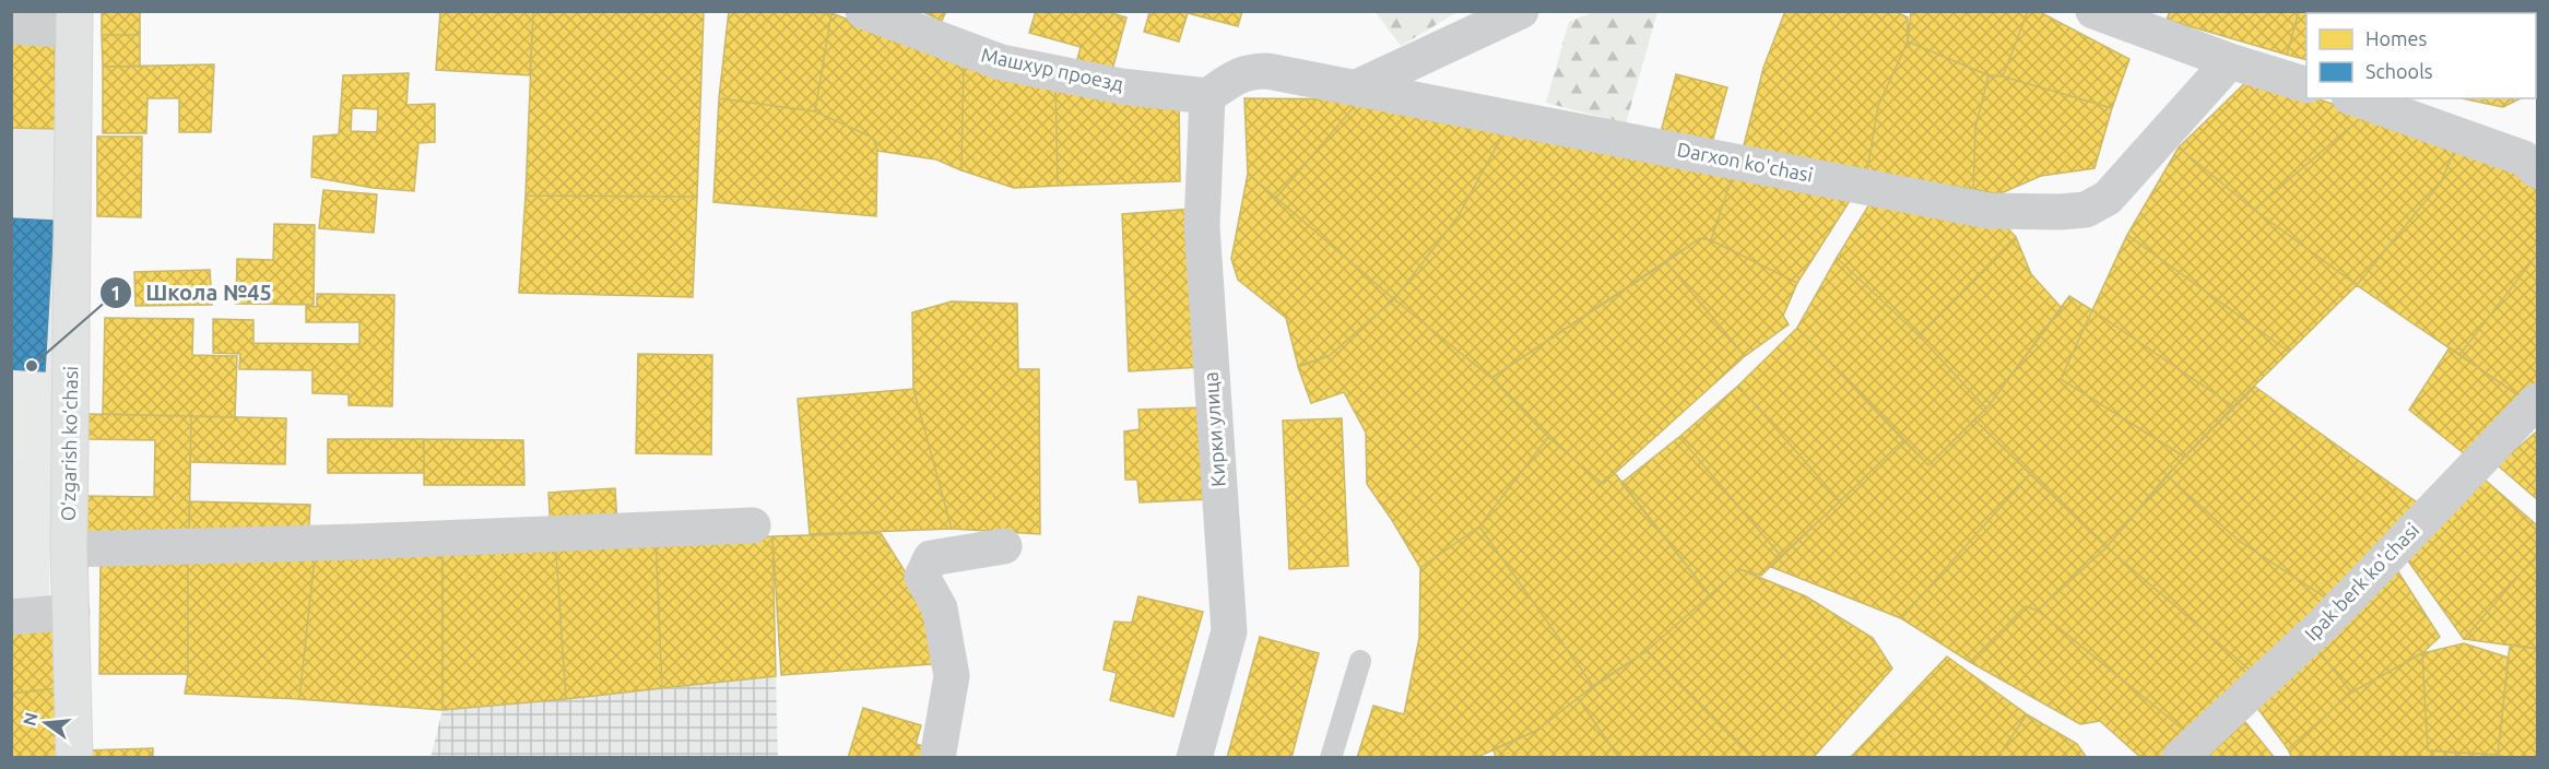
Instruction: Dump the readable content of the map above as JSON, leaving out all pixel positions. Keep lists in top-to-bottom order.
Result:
{
  "streets": {
    "street": [
      "Машхур проезд",
      "Darxon ko'chasi",
      "Кирки улица",
      "O‘zgarish ko‘chasi",
      "Ipak berk ko'chasi"
    ]
  },
  "crossings": [
    ["Машхур проезд", "Darxon ko'chasi"],
    ["Машхур проезд", "Кирки улица"],
    ["Darxon ko'chasi", "Кирки улица"]
  ],
  "places": ["Школа №45"],
  "legend": ["Homes", "Schools"],
  "north": "left"
}
